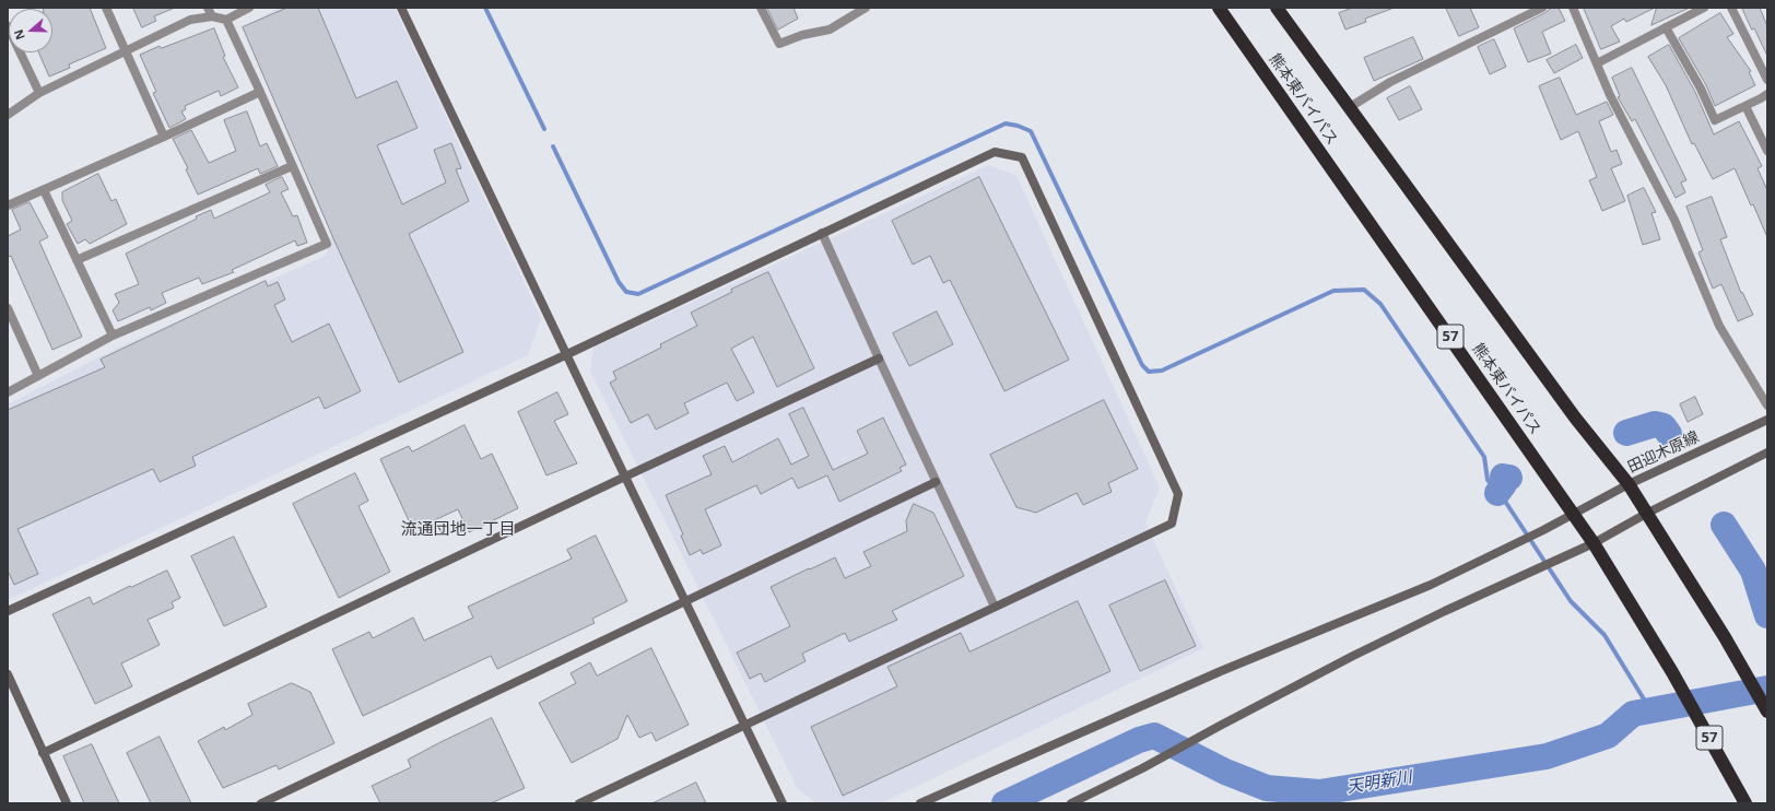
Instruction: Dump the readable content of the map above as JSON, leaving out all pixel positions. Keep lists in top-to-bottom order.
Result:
{
  "streets": {
    "highway": ["熊本東バイパス", "57"],
    "street": ["田迎木原線"]
  },
  "crossings": [
    ["熊本東バイパス", "田迎木原線"]
  ],
  "districts": ["流通団地一丁目"],
  "water": ["天明新川"],
  "north": "left"
}
